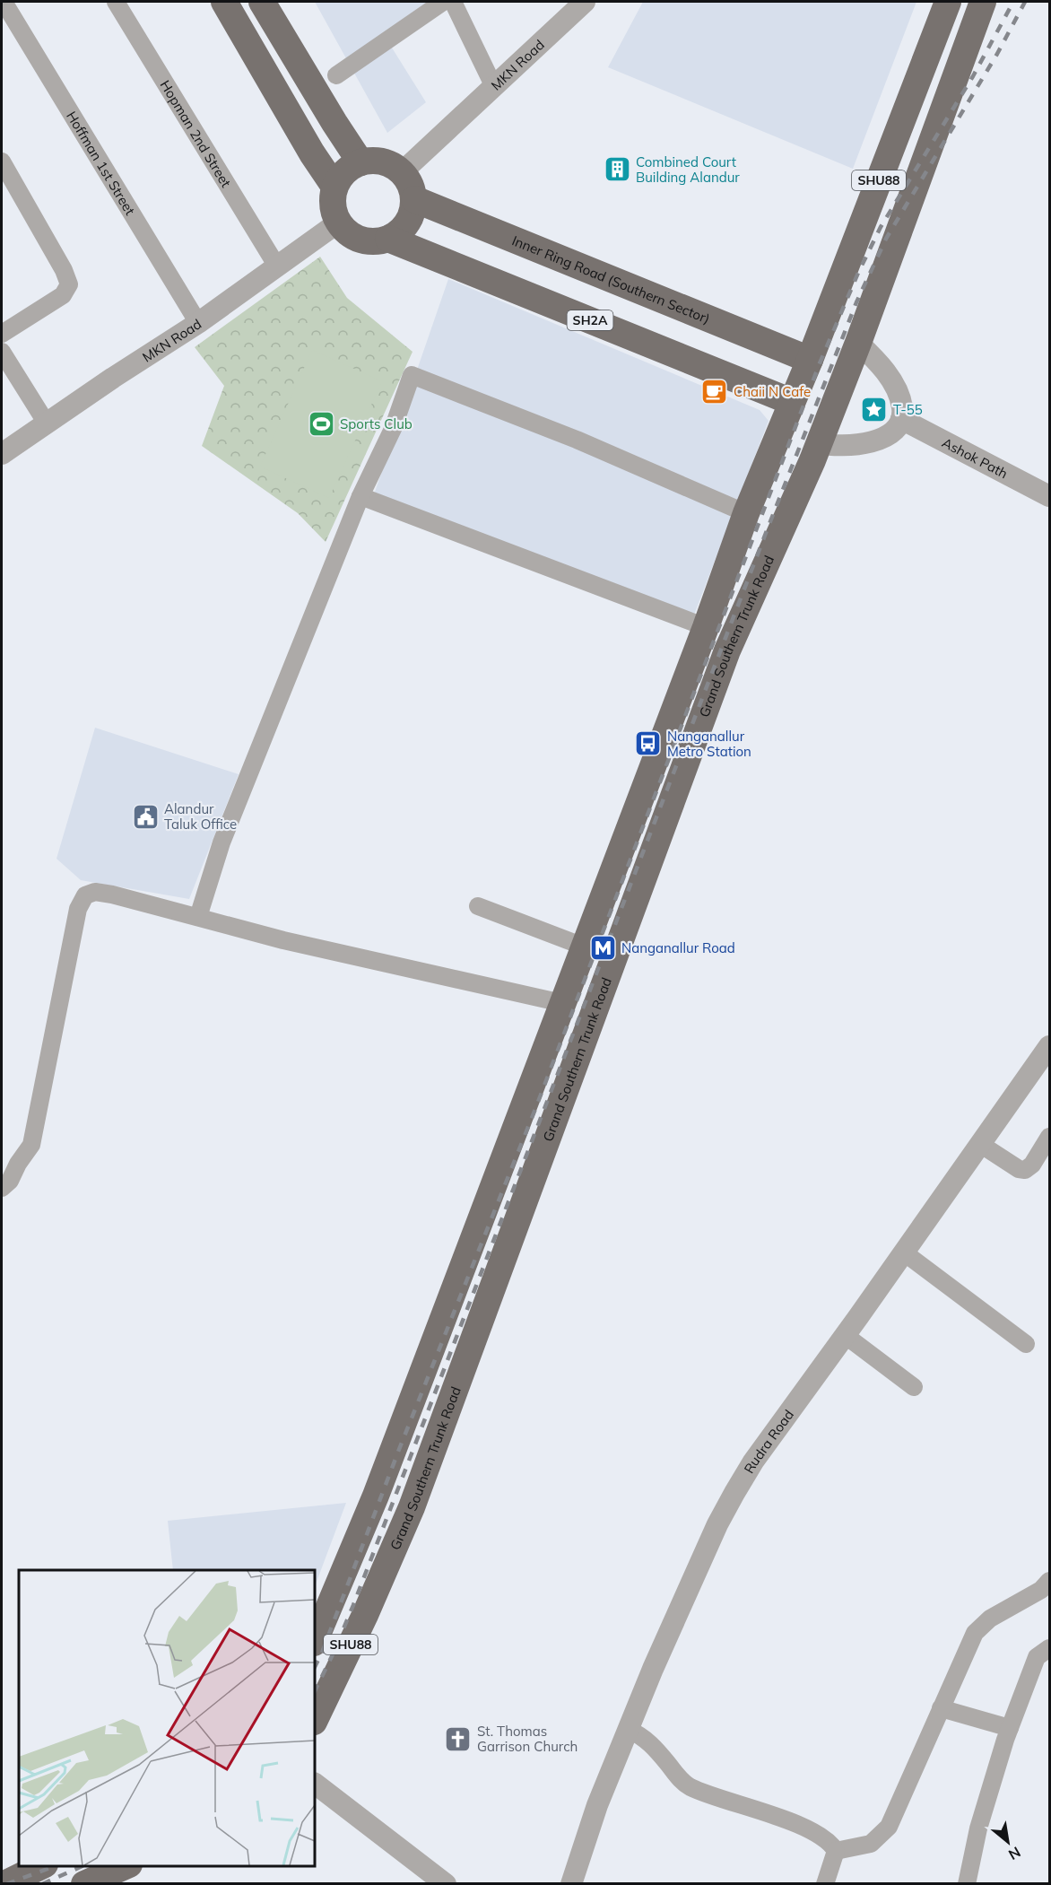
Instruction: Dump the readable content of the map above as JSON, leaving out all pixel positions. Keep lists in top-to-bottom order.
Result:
{
  "streets": {
    "main road": [
      "SHU88",
      "Inner Ring Road (Southern Sector)",
      "SH2A",
      "Grand Southern Trunk Road"
    ],
    "street": [
      "MKN Road",
      "Hopman 2nd Street",
      "Hoffman 1st Street",
      "Ashok Path",
      "Rudra Road"
    ]
  },
  "crossings": [
    ["MKN Road", "Hopman 2nd Street"],
    ["MKN Road", "Hoffman 1st Street"],
    ["MKN Road", "Inner Ring Road (Southern Sector)"],
    ["MKN Road", "SH2A"],
    ["SHU88", "Inner Ring Road (Southern Sector)"],
    ["SHU88", "SH2A"],
    ["Inner Ring Road (Southern Sector)", "SH2A"]
  ],
  "places": {
    "building": ["Combined Court Building Alandur"],
    "cafe": ["Chaii N Cafe"],
    "place": ["T-55"],
    "sports": ["Sports Club"],
    "bus stop": ["Nanganallur Metro Station"],
    "public building": ["Alandur Taluk Office"],
    "metro station": ["Nanganallur Road"],
    "church": ["St. Thomas Garrison Church"]
  },
  "north": "bottom right"
}
